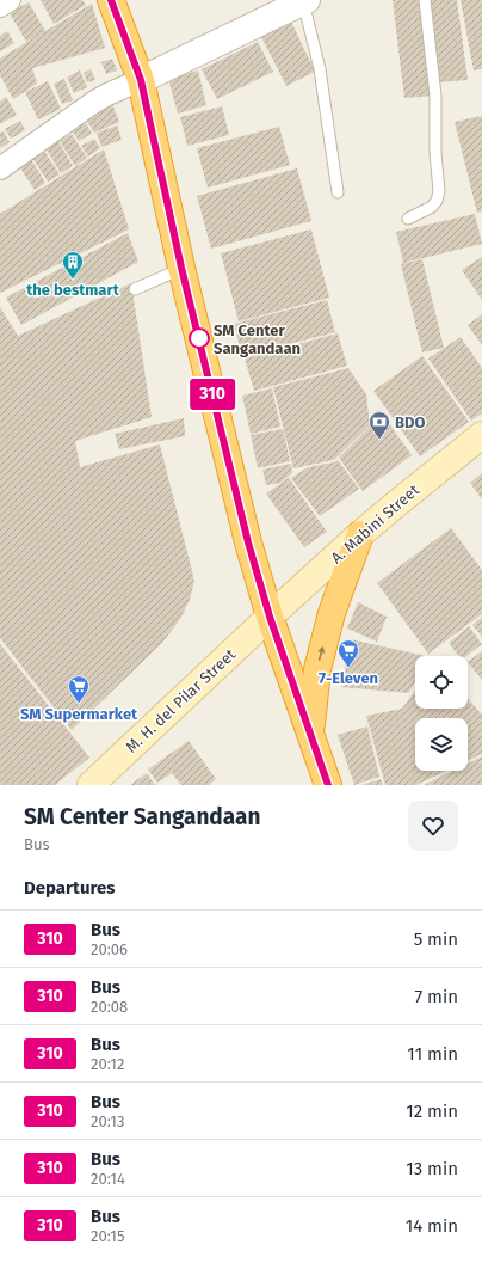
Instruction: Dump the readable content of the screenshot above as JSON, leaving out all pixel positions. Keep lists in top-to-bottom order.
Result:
{
  "streets": {
    "main road": ["A. Mabini Street", "M. H. del Pilar Street"]
  },
  "crossings": [
    ["A. Mabini Street", "M. H. del Pilar Street"]
  ],
  "places": {
    "building": ["the bestmart"],
    "other": ["SM Center Sangandaan"],
    "bank": ["BDO"],
    "supermarket": ["7-Eleven", "SM Supermarket"]
  },
  "lines": ["bus line 310"],
  "page": {
    "on_map": "310",
    "heading": [
      ["SM Center Sangandaan", "Bus"],
      "Departures"
    ],
    "list": [
      {
        "mark": "310",
        "name": "Bus",
        "note": "20:06",
        "value": "5 min"
      },
      {
        "mark": "310",
        "name": "Bus",
        "note": "20:08",
        "value": "7 min"
      },
      {
        "mark": "310",
        "name": "Bus",
        "note": "20:12",
        "value": "11 min"
      },
      {
        "mark": "310",
        "name": "Bus",
        "note": "20:13",
        "value": "12 min"
      },
      {
        "mark": "310",
        "name": "Bus",
        "note": "20:14",
        "value": "13 min"
      },
      {
        "mark": "310",
        "name": "Bus",
        "note": "20:15",
        "value": "14 min"
      }
    ]
  }
}
